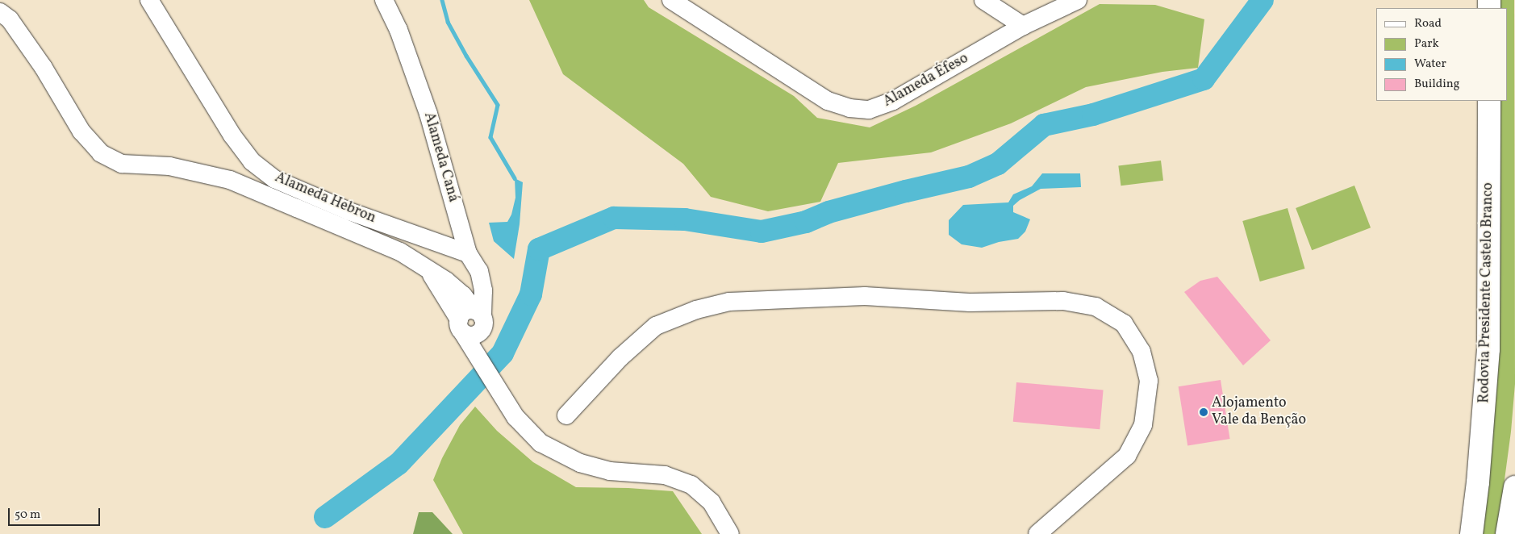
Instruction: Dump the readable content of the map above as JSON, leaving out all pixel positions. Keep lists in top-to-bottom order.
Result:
{
  "streets": {
    "highway": ["Rodovia Presidente Castelo Branco"],
    "street": ["Alameda Éfeso", "Alameda Caná", "Alameda Hebron"]
  },
  "crossings": [
    ["Alameda Caná", "Alameda Hebron"]
  ],
  "places": ["Alojamento Vale da Benção"],
  "legend": [
    "Road",
    "Park",
    "Water",
    "Building"
  ],
  "scale_bar": "50 m"
}
